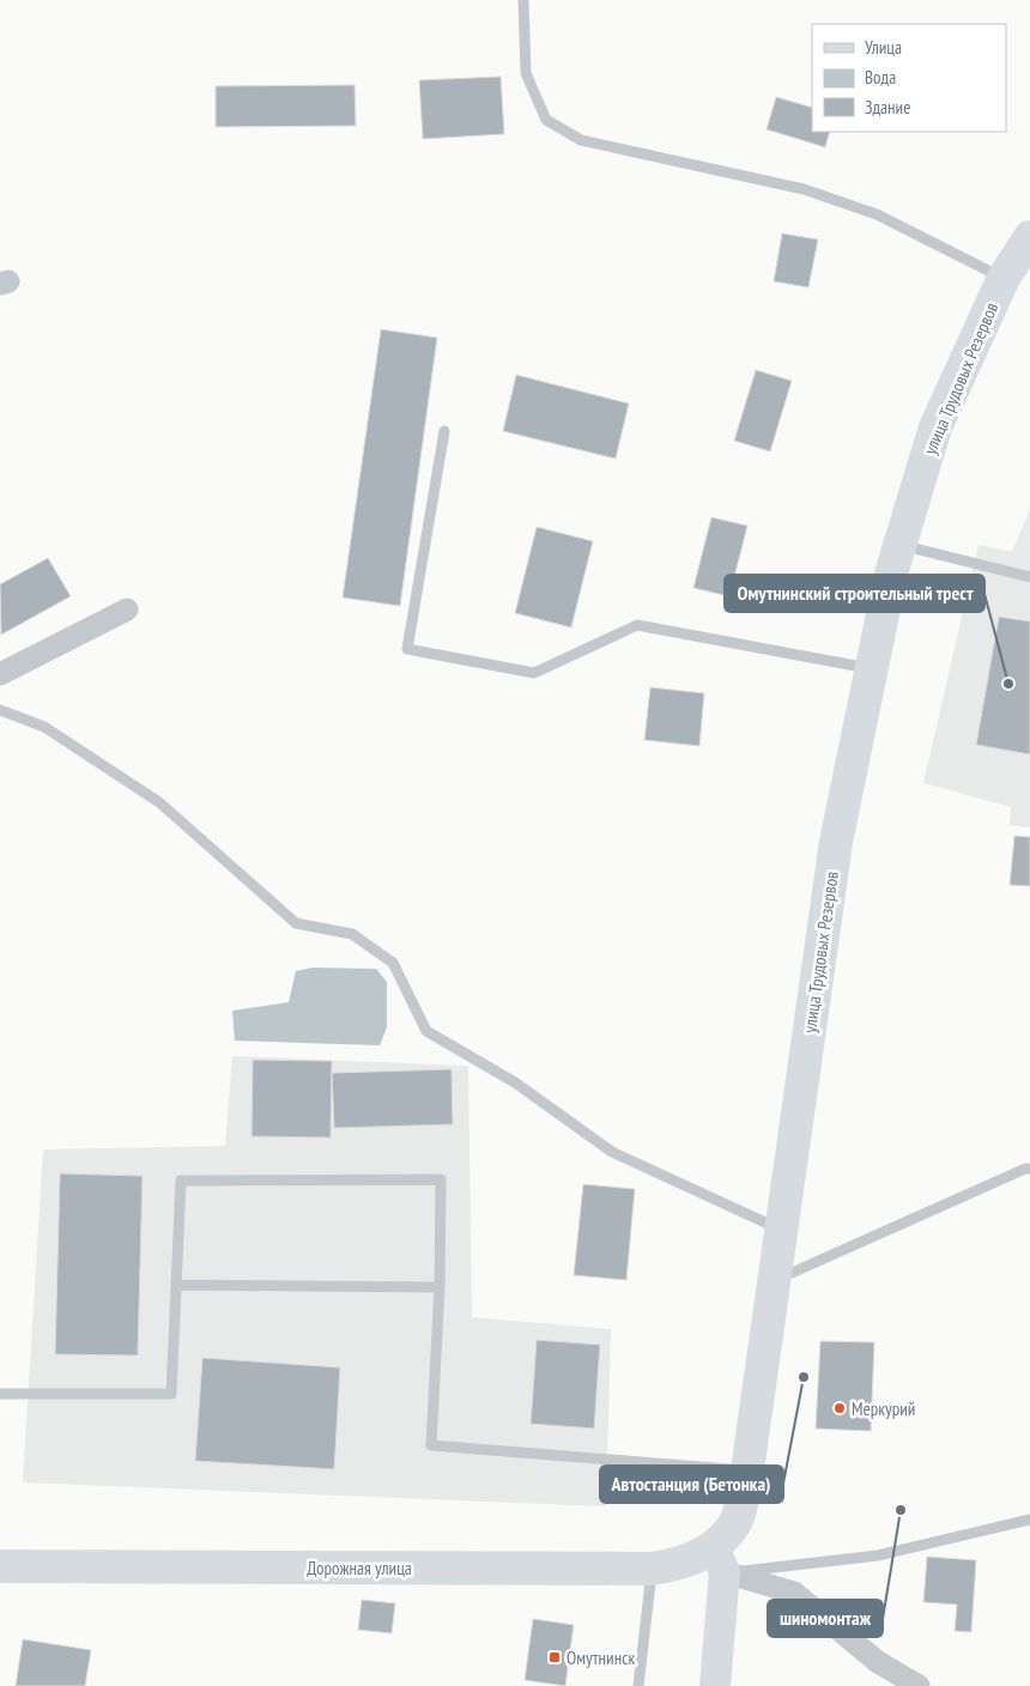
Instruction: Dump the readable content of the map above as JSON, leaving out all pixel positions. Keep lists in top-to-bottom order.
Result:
{
  "streets": {
    "highway": ["улица Трудовых Резервов", "Дорожная улица"]
  },
  "crossings": [
    ["улица Трудовых Резервов", "Дорожная улица"]
  ],
  "places": {
    "other": [
      "Омутнинский строительный трест",
      "Автостанция (Бетонка)",
      "Меркурий",
      "шиномонтаж"
    ],
    "transit": ["Омутнинск"]
  },
  "legend": ["Улица", "Вода", "Здание"]
}
